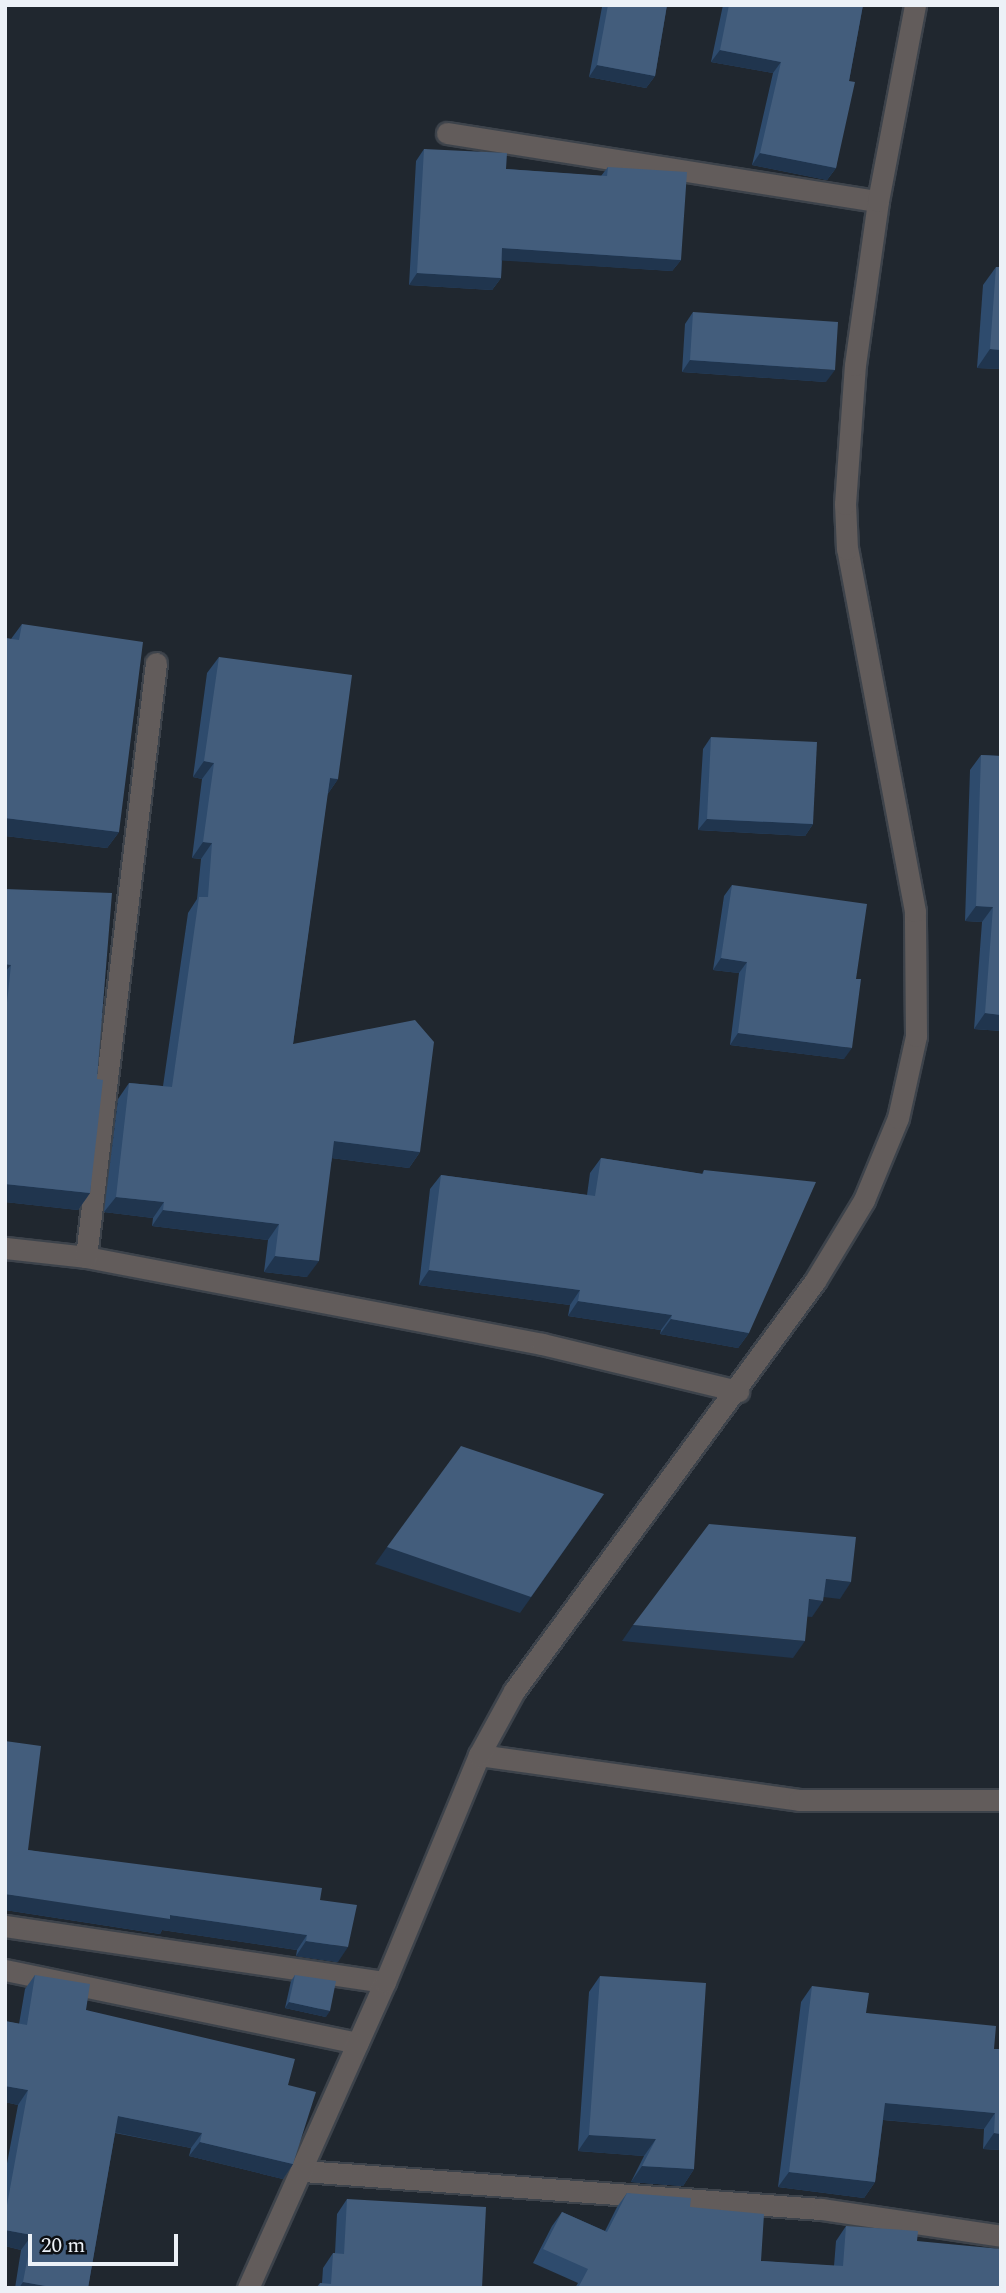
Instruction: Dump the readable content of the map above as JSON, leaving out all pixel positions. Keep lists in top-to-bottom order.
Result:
{
  "scale_bar": "20 m"
}
